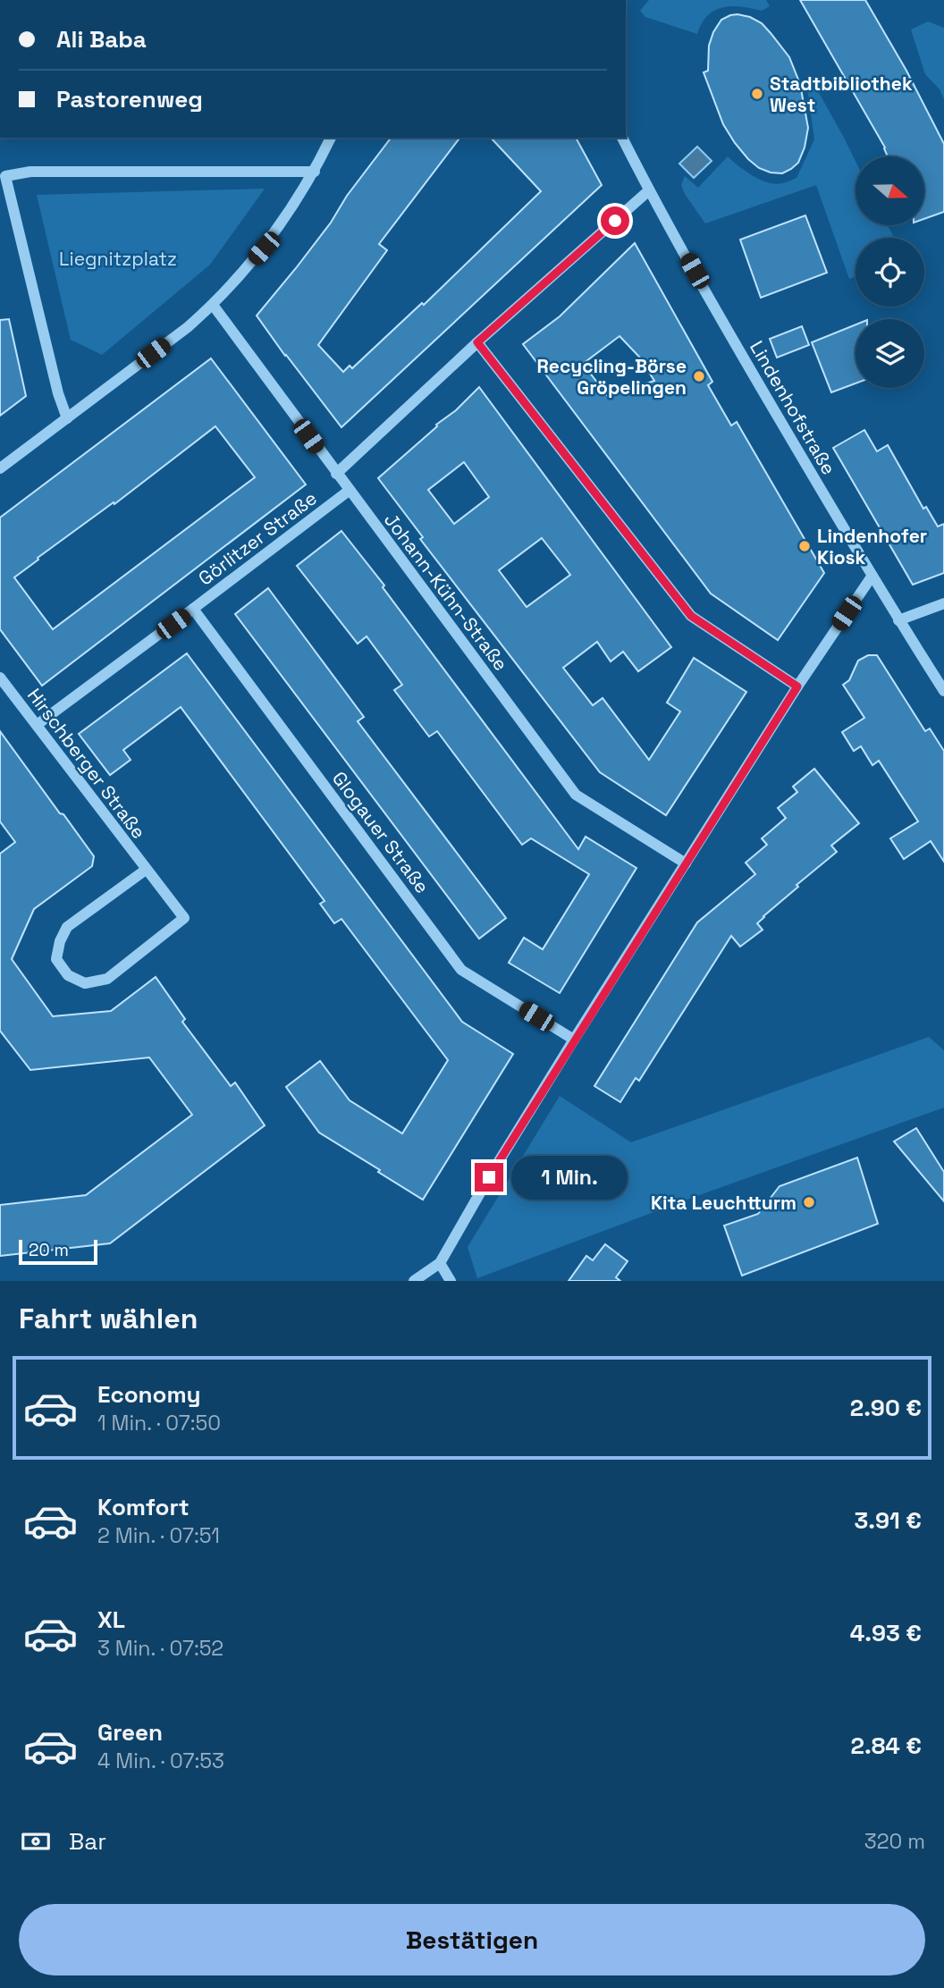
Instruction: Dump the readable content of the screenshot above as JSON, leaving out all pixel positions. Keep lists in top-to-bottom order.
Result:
{
  "streets": {
    "street": [
      "Lindenhofstraße",
      "Görlitzer Straße",
      "Johann-Kühn-Straße",
      "Hirschberger Straße",
      "Glogauer Straße"
    ]
  },
  "crossings": [
    ["Görlitzer Straße", "Johann-Kühn-Straße"],
    ["Görlitzer Straße", "Hirschberger Straße"],
    ["Görlitzer Straße", "Glogauer Straße"]
  ],
  "parks": ["Liegnitzplatz"],
  "places": [
    "Stadtbibliothek West",
    "Recycling-Börse Gröpelingen",
    "Lindenhofer Kiosk",
    "Kita Leuchtturm"
  ],
  "scale_bar": "20 m",
  "north": "right",
  "page": {
    "banner": ["Ali Baba", "Pastorenweg"],
    "bubble": "1 Min.",
    "scale": "20 m",
    "heading": "Fahrt wählen",
    "list": [
      {
        "name": "Economy",
        "note": "1 Min. · 07:50",
        "value": "2.90 €"
      },
      {
        "name": "Komfort",
        "note": "2 Min. · 07:51",
        "value": "3.91 €"
      },
      {
        "name": "XL",
        "note": "3 Min. · 07:52",
        "value": "4.93 €"
      },
      {
        "name": "Green",
        "note": "4 Min. · 07:53",
        "value": "2.84 €"
      }
    ],
    "pay": ["Bar", "320 m"],
    "buttons": "Bestätigen"
  }
}
